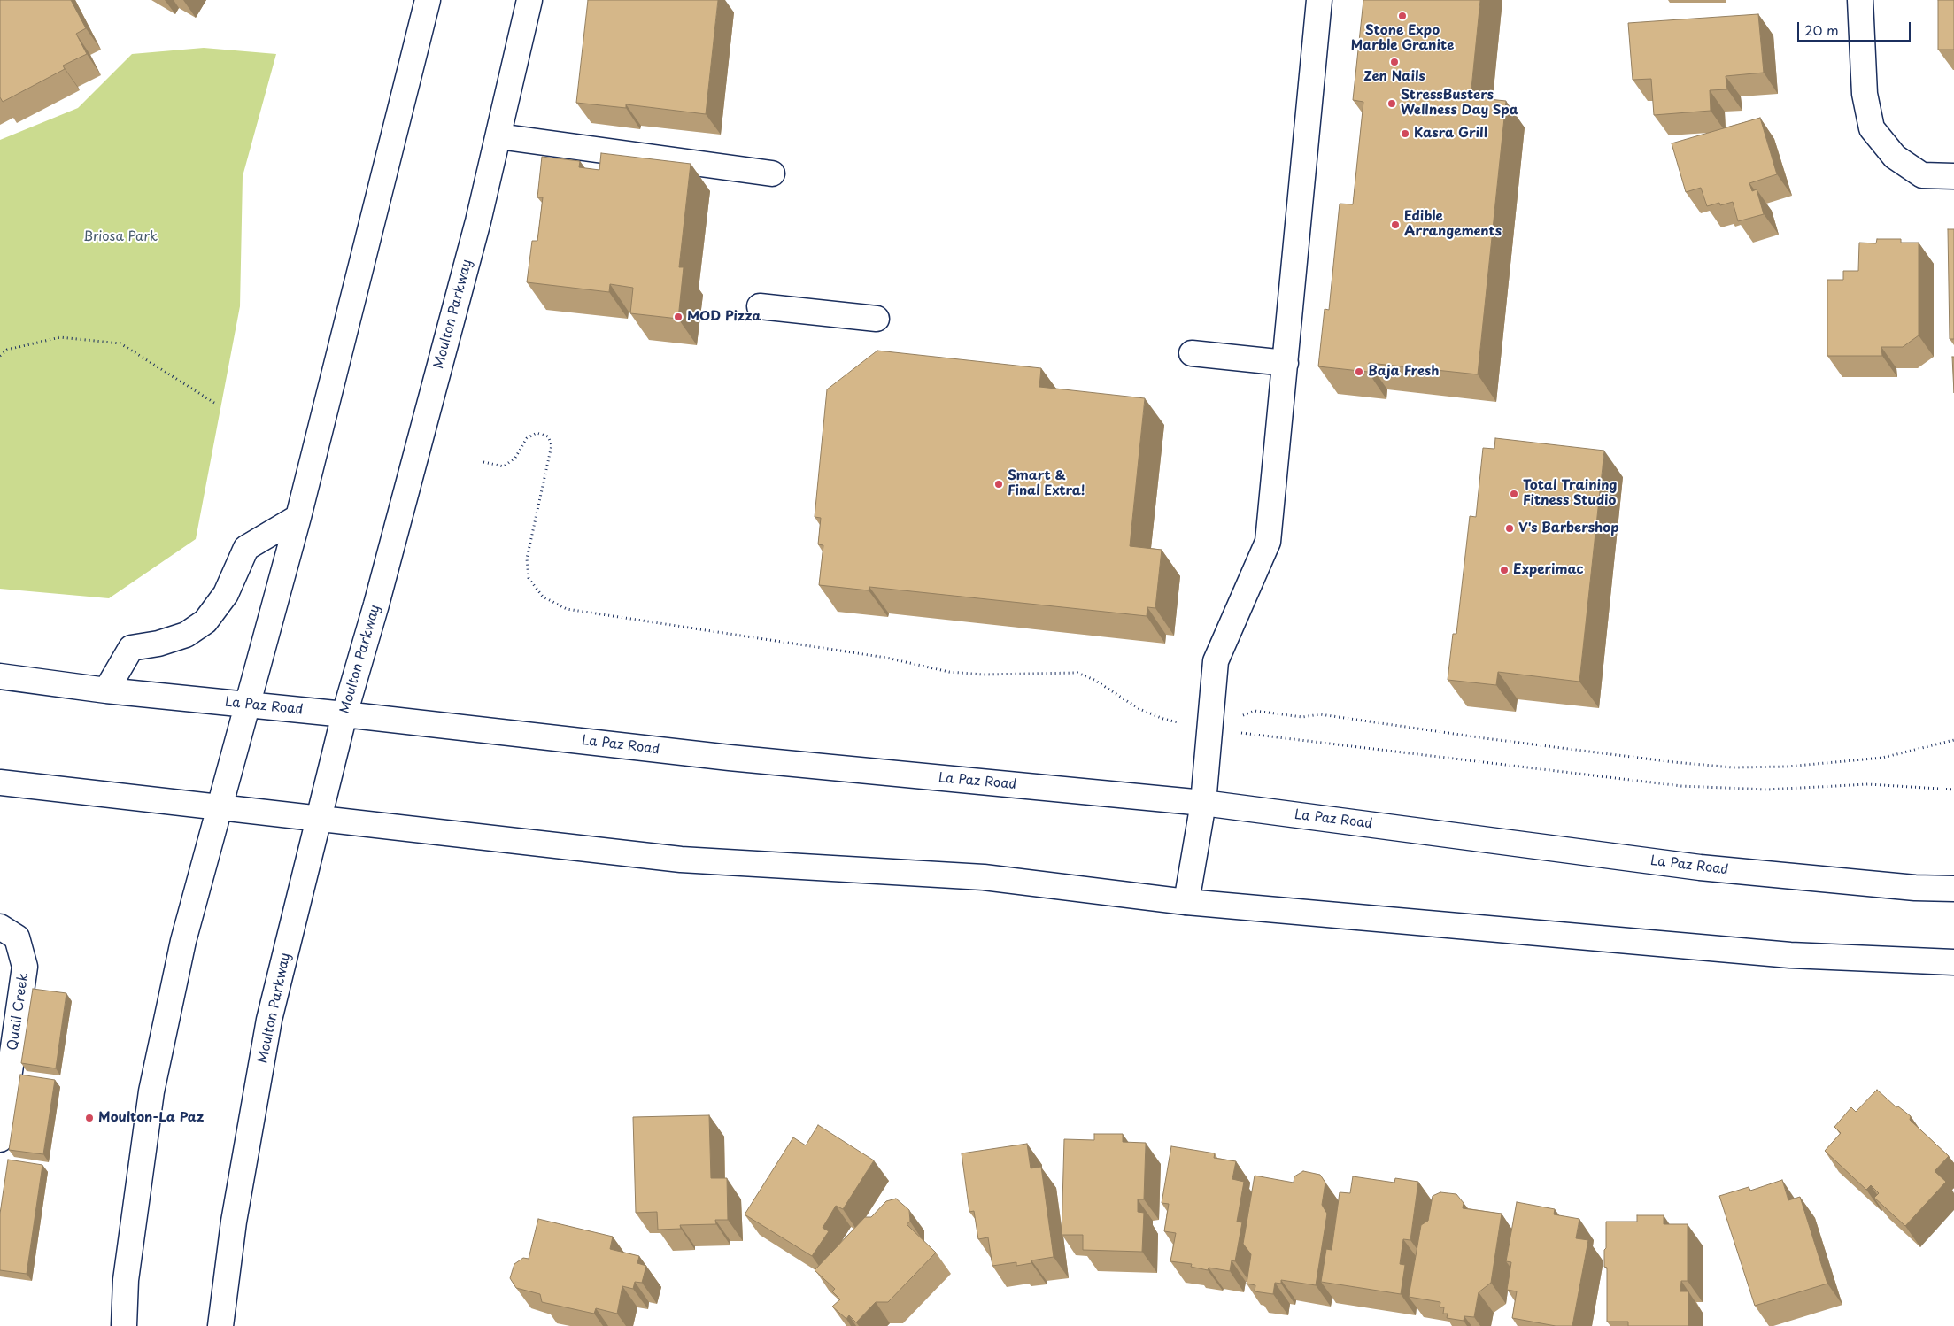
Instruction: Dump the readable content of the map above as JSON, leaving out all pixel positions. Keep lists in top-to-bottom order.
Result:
{
  "streets": {
    "main road": ["Moulton Parkway", "La Paz Road", "Quail Creek"]
  },
  "crossings": [
    ["Moulton Parkway", "La Paz Road"]
  ],
  "parks": ["Briosa Park"],
  "places": [
    "Stone Expo Marble Granite",
    "Zen Nails",
    "StressBusters Wellness Day Spa",
    "Kasra Grill",
    "Edible Arrangements",
    "MOD Pizza",
    "Baja Fresh",
    "Smart & Final Extra!",
    "Total Training Fitness Studio",
    "V's Barbershop",
    "Experimac",
    "Moulton-La Paz"
  ],
  "scale_bar": "20 m"
}
